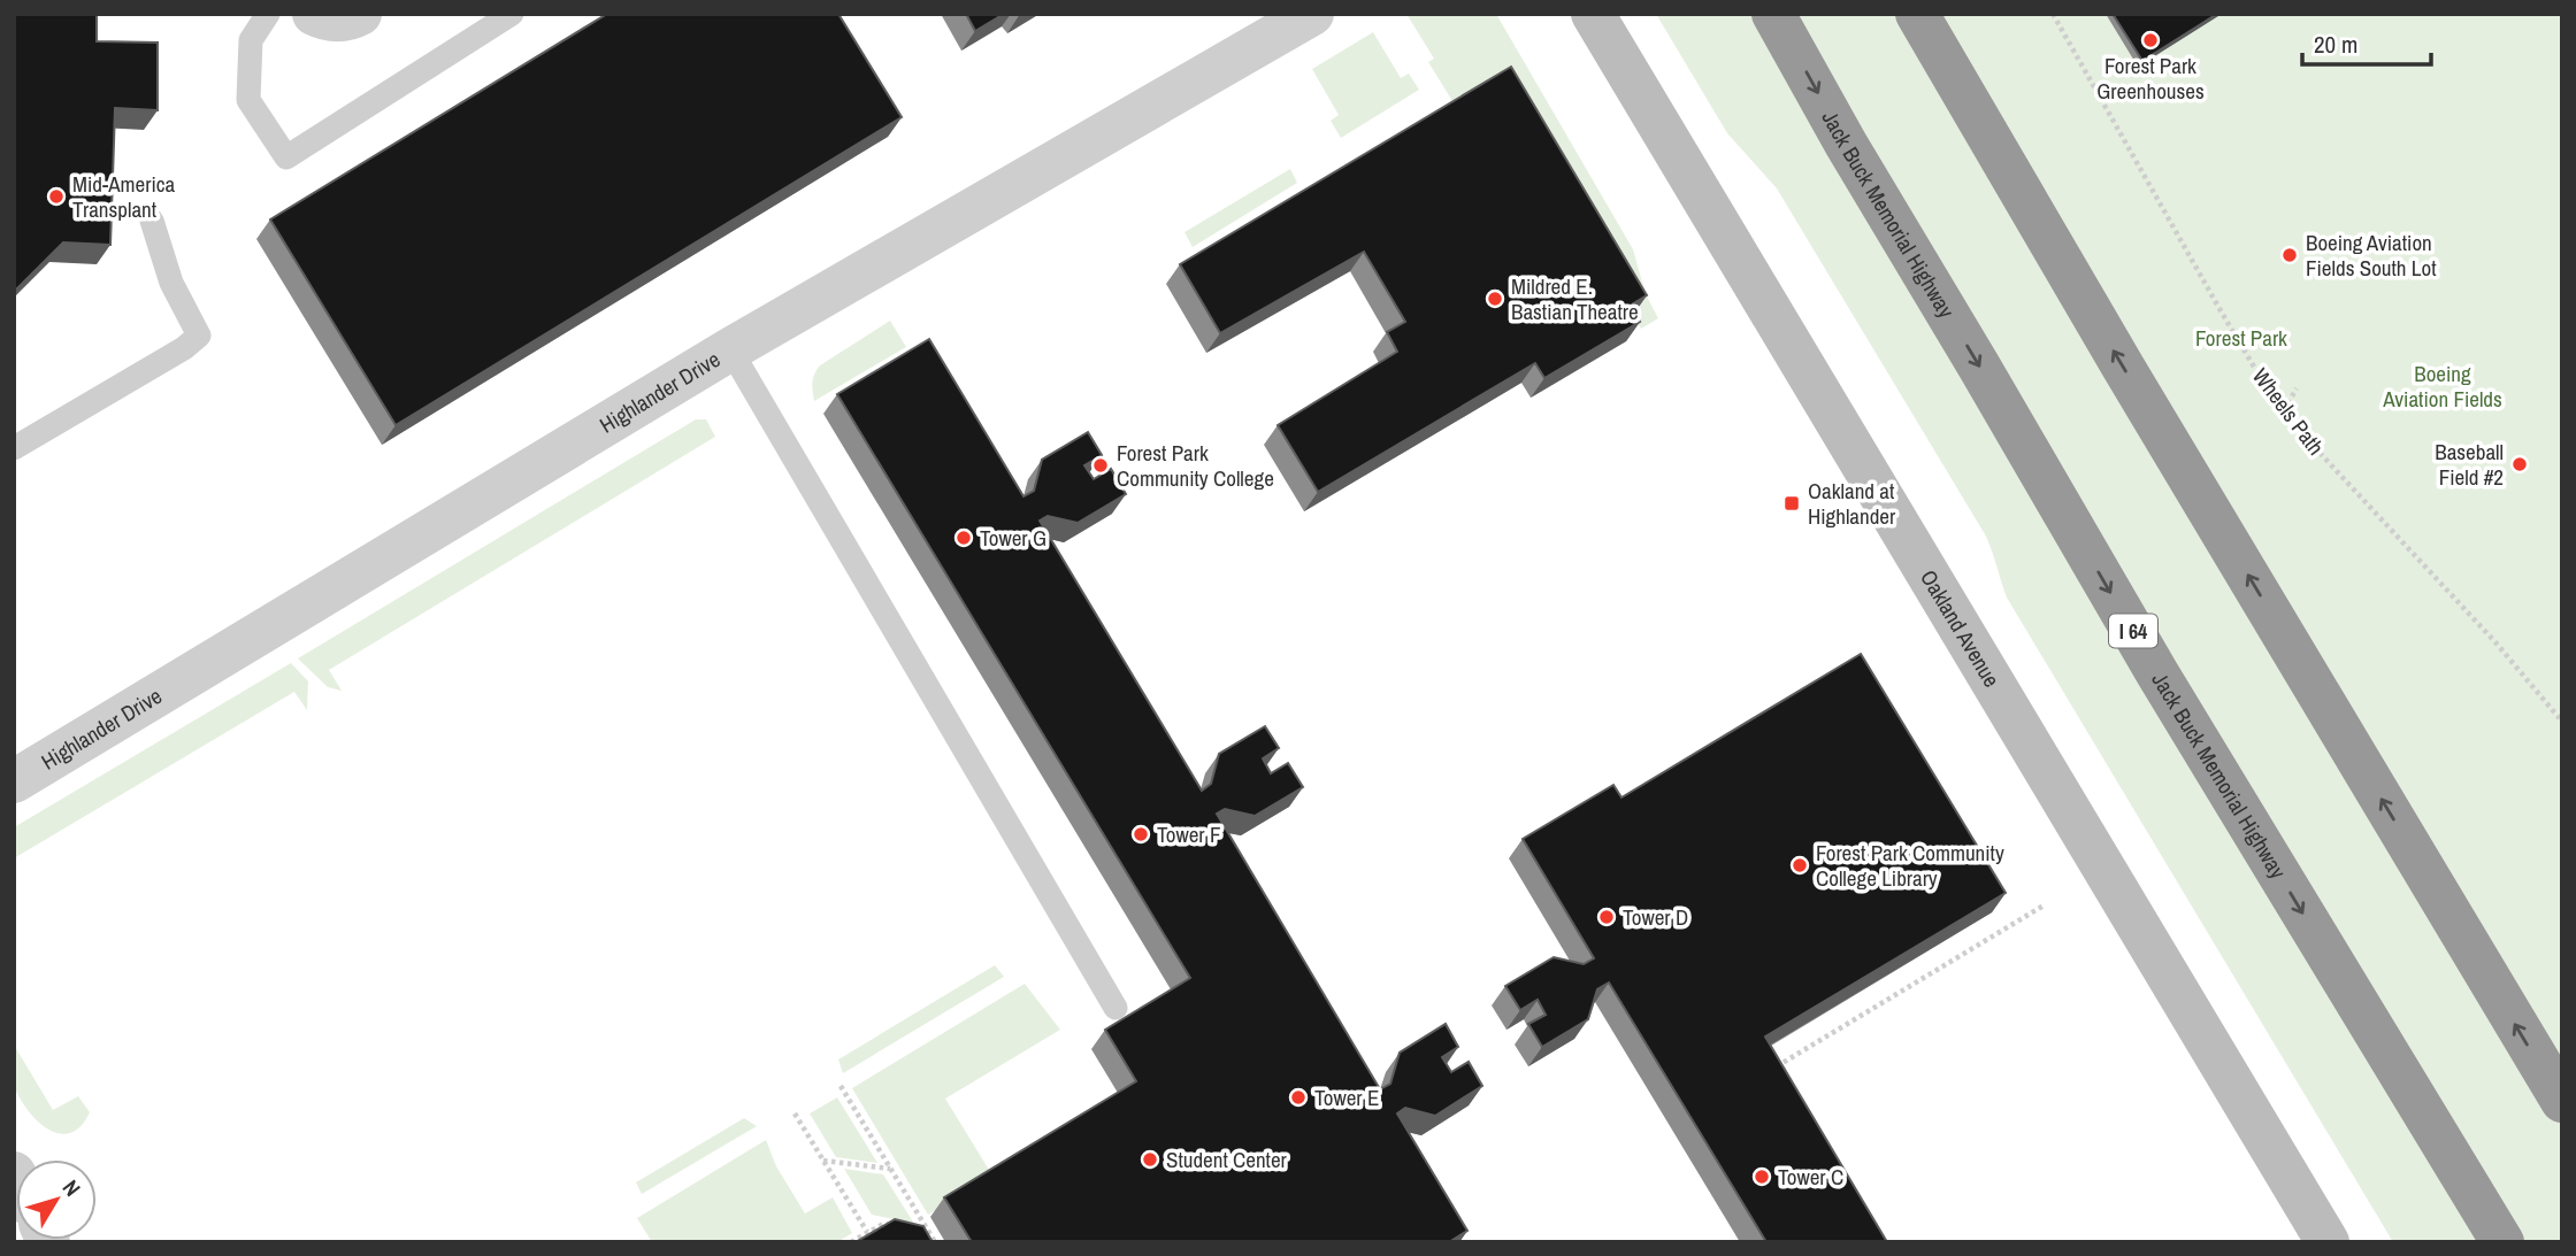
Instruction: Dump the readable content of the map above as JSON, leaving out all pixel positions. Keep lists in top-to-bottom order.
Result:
{
  "streets": {
    "highway": ["Jack Buck Memorial Highway", "I 64"],
    "street": ["Highlander Drive", "Oakland Avenue"],
    "path": ["Wheels Path"]
  },
  "parks": ["Forest Park", "Boeing Aviation Fields"],
  "places": {
    "other": [
      "Forest Park Greenhouses",
      "Mid-America Transplant",
      "Boeing Aviation Fields South Lot",
      "Mildred E. Bastian Theatre",
      "Baseball Field #2",
      "Forest Park Community College",
      "Tower G",
      "Tower F",
      "Forest Park Community College Library",
      "Tower D",
      "Tower E",
      "Student Center",
      "Tower C"
    ],
    "transit": ["Oakland at Highlander"]
  },
  "scale_bar": "20 m",
  "north": "top right"
}
